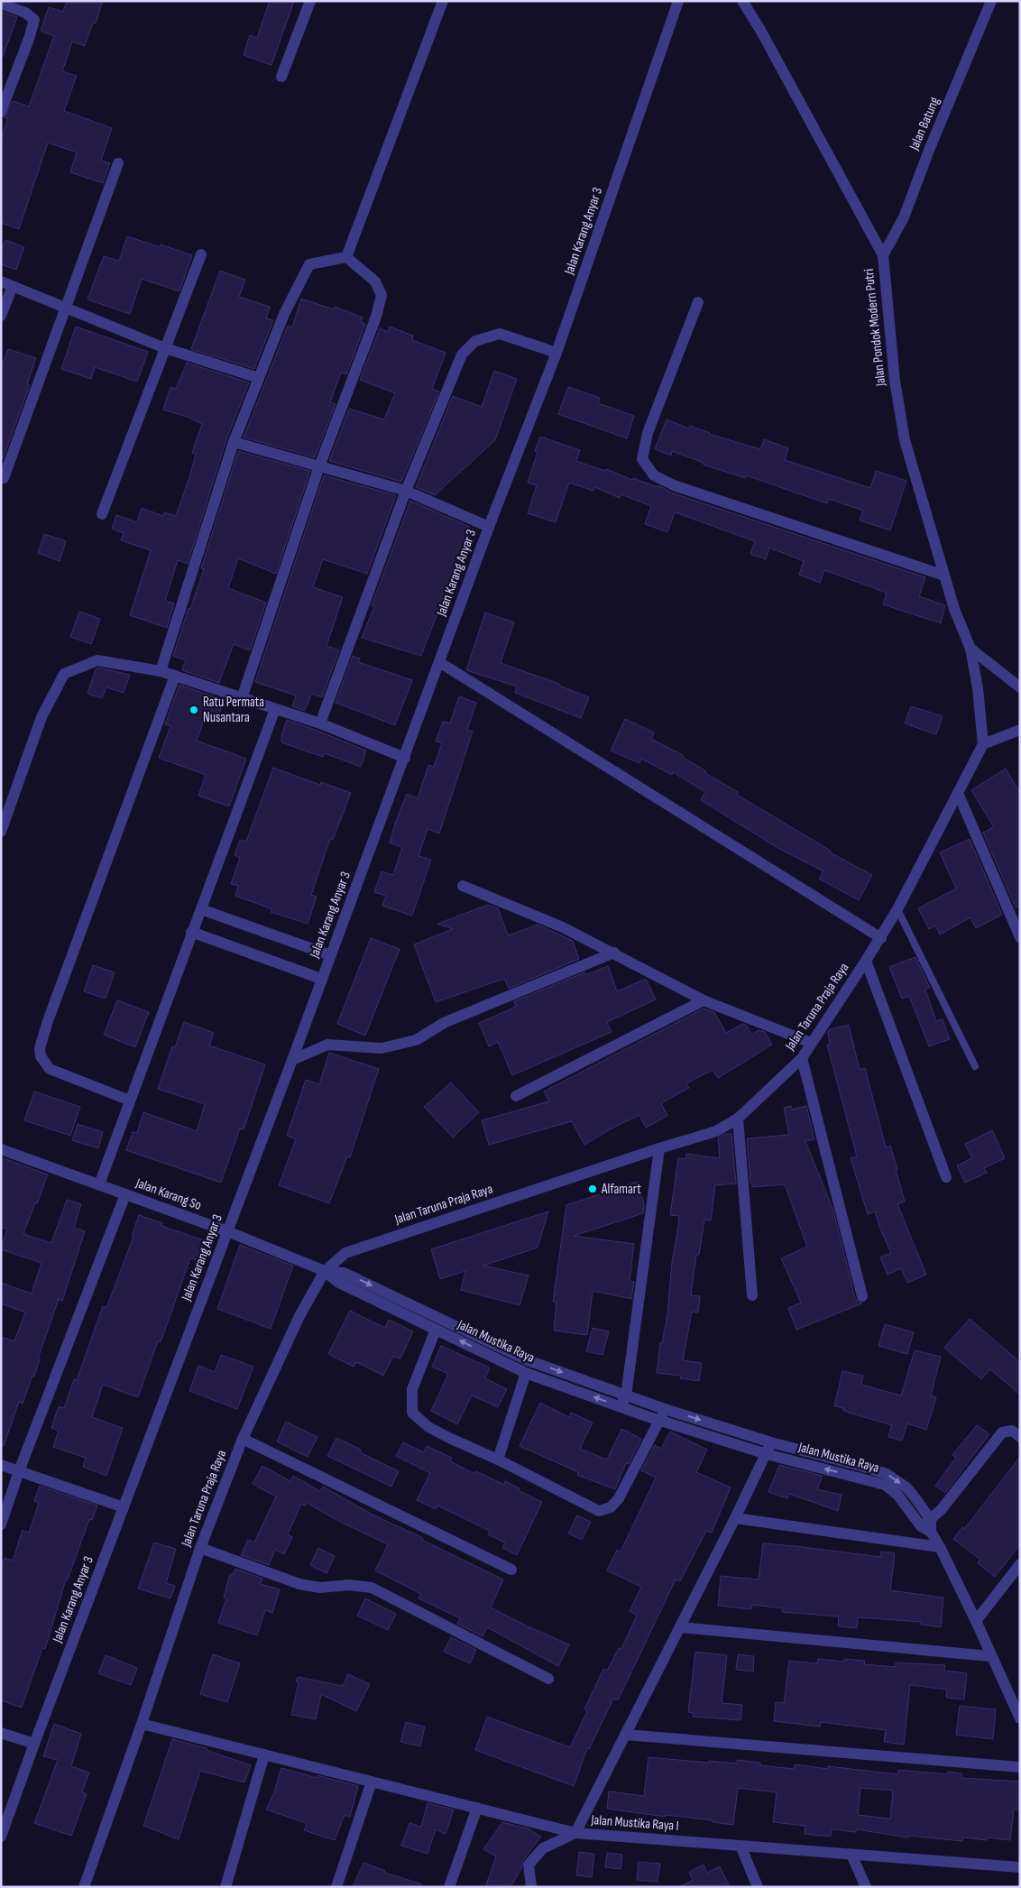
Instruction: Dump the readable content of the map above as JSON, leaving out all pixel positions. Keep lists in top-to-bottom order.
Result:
{
  "streets": {
    "street": [
      "Jalan Batung",
      "Jalan Karang Anyar 3",
      "Jalan Pondok Modern Putri",
      "Jalan Taruna Praja Raya",
      "Jalan Karang So",
      "Jalan Mustika Raya",
      "Jalan Mustika Raya I"
    ]
  },
  "crossings": [
    ["Jalan Batung", "Jalan Pondok Modern Putri"],
    ["Jalan Karang Anyar 3", "Jalan Karang So"],
    ["Jalan Pondok Modern Putri", "Jalan Taruna Praja Raya"],
    ["Jalan Taruna Praja Raya", "Jalan Karang So"],
    ["Jalan Taruna Praja Raya", "Jalan Mustika Raya"],
    ["Jalan Karang So", "Jalan Mustika Raya"],
    ["Jalan Mustika Raya", "Jalan Mustika Raya I"]
  ],
  "places": ["Ratu Permata Nusantara", "Alfamart"]
}
